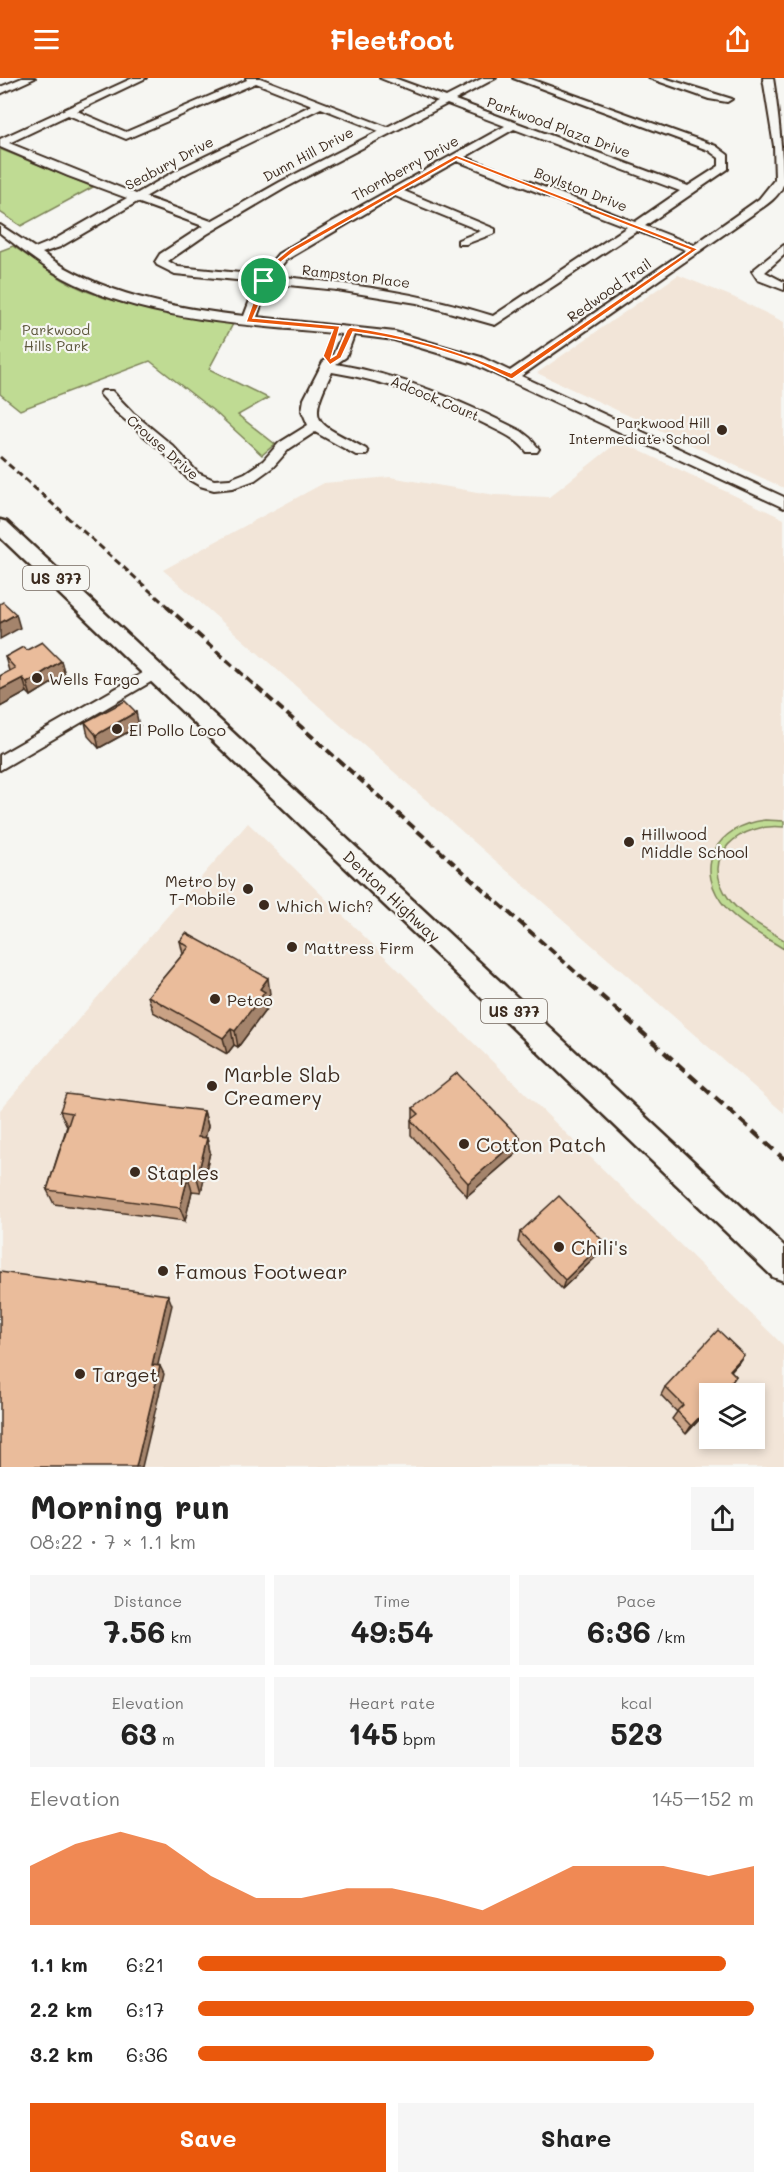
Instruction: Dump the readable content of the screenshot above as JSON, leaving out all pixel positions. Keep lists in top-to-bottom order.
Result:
{
  "streets": {
    "main road": ["US 377", "Denton Highway"],
    "street": [
      "Parkwood Plaza Drive",
      "Dunn Hill Drive",
      "Seabury Drive",
      "Thornberry Drive",
      "Boylston Drive",
      "Rampston Place",
      "Redwood Trail",
      "Adcock Court",
      "Crouse Drive"
    ]
  },
  "crossings": [
    ["Parkwood Plaza Drive", "Dunn Hill Drive"],
    ["Parkwood Plaza Drive", "Thornberry Drive"],
    ["Dunn Hill Drive", "Rampston Place"],
    ["Thornberry Drive", "Boylston Drive"],
    ["Thornberry Drive", "Rampston Place"],
    ["Boylston Drive", "Rampston Place"],
    ["Boylston Drive", "Redwood Trail"]
  ],
  "parks": ["Parkwood Hills Park"],
  "places": [
    "Parkwood Hill Intermediate School",
    "Wells Fargo",
    "El Pollo Loco",
    "Hillwood Middle School",
    "Metro by T-Mobile",
    "Which Wich?",
    "Mattress Firm",
    "Petco",
    "Marble Slab Creamery",
    "Cotton Patch",
    "Staples",
    "Chili's",
    "Famous Footwear",
    "Target"
  ],
  "page": {
    "header": "Fleetfoot",
    "heading": ["Morning run", "08:22 · 7 × 1.1 km"],
    "stats": [
      ["Distance", "7.56 km"],
      ["Time", "49:54"],
      ["Pace", "6:36 /km"],
      ["Elevation", "63 m"],
      ["Heart rate", "145 bpm"],
      ["kcal", "523"]
    ],
    "chart": ["Elevation", "145–152 m"],
    "list": [
      {
        "name": "1.1 km",
        "note": "6:21"
      },
      {
        "name": "2.2 km",
        "note": "6:17"
      },
      {
        "name": "3.2 km",
        "note": "6:36"
      }
    ],
    "buttons": ["Save", "Share"]
  }
}
